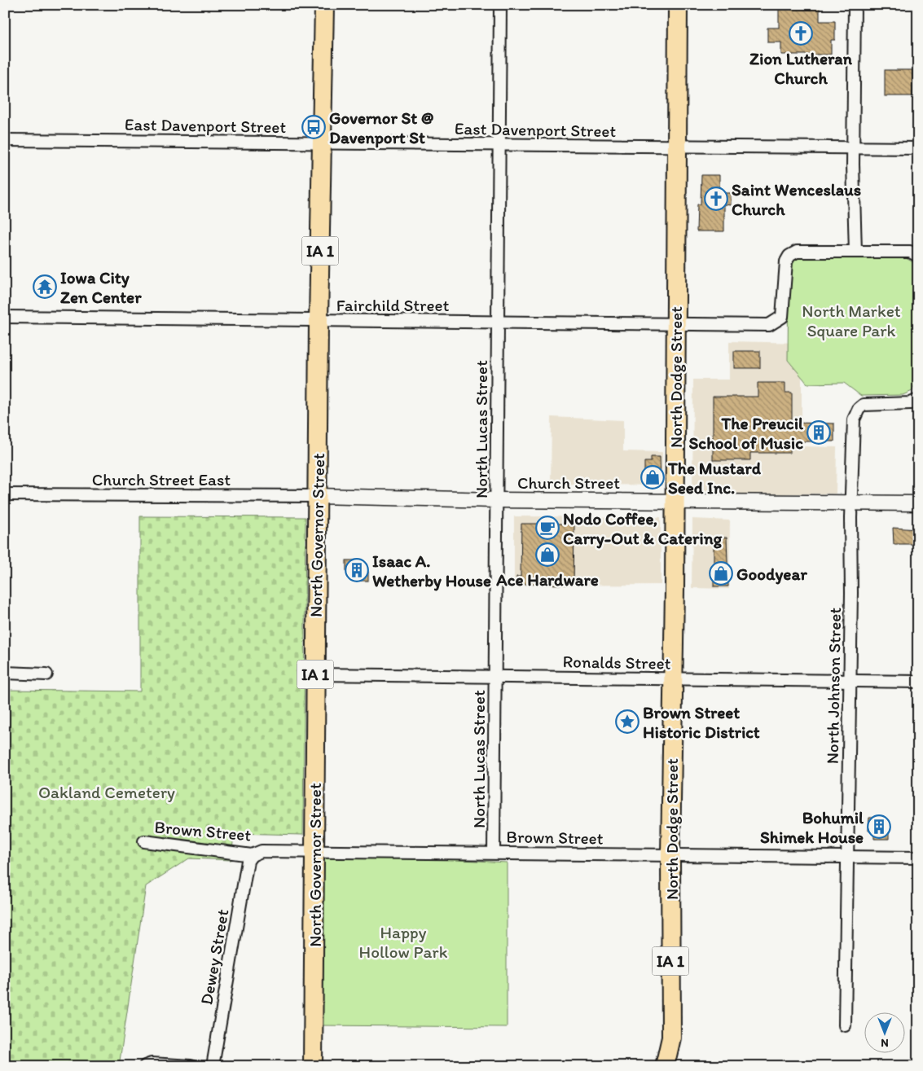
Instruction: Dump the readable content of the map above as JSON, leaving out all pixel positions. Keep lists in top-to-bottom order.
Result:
{
  "streets": {
    "main road": ["IA 1", "North Dodge Street", "North Governor Street"],
    "street": [
      "East Davenport Street",
      "Fairchild Street",
      "North Lucas Street",
      "Church Street East",
      "Church Street",
      "Ronalds Street",
      "North Johnson Street",
      "Brown Street",
      "Dewey Street"
    ]
  },
  "crossings": [
    ["East Davenport Street", "North Dodge Street"],
    ["East Davenport Street", "North Lucas Street"],
    ["East Davenport Street", "North Governor Street"],
    ["Fairchild Street", "North Dodge Street"],
    ["Fairchild Street", "North Lucas Street"],
    ["Fairchild Street", "North Governor Street"],
    ["North Dodge Street", "Church Street"],
    ["North Dodge Street", "Ronalds Street"],
    ["North Dodge Street", "Brown Street"],
    ["North Lucas Street", "Church Street"],
    ["North Lucas Street", "Ronalds Street"],
    ["North Lucas Street", "Brown Street"],
    ["Church Street East", "Church Street"],
    ["Church Street East", "North Governor Street"],
    ["Church Street", "North Governor Street"],
    ["Church Street", "North Johnson Street"],
    ["North Governor Street", "Ronalds Street"],
    ["North Governor Street", "Brown Street"],
    ["Ronalds Street", "North Johnson Street"],
    ["North Johnson Street", "Brown Street"],
    ["Brown Street", "Dewey Street"]
  ],
  "parks": ["North Market Square Park", "Oakland Cemetery", "Happy Hollow Park"],
  "places": {
    "church": ["Zion Lutheran Church", "Saint Wenceslaus Church"],
    "bus stop": ["Governor St @ Davenport St"],
    "temple": ["Iowa City Zen Center"],
    "building": ["The Preucil School of Music", "Isaac A. Wetherby House", "Bohumil Shimek House"],
    "shop": ["The Mustard Seed Inc.", "Ace Hardware", "Goodyear"],
    "cafe": ["Nodo Coffee, Carry-Out & Catering"],
    "place": ["Brown Street Historic District"]
  },
  "north": "bottom"
}
